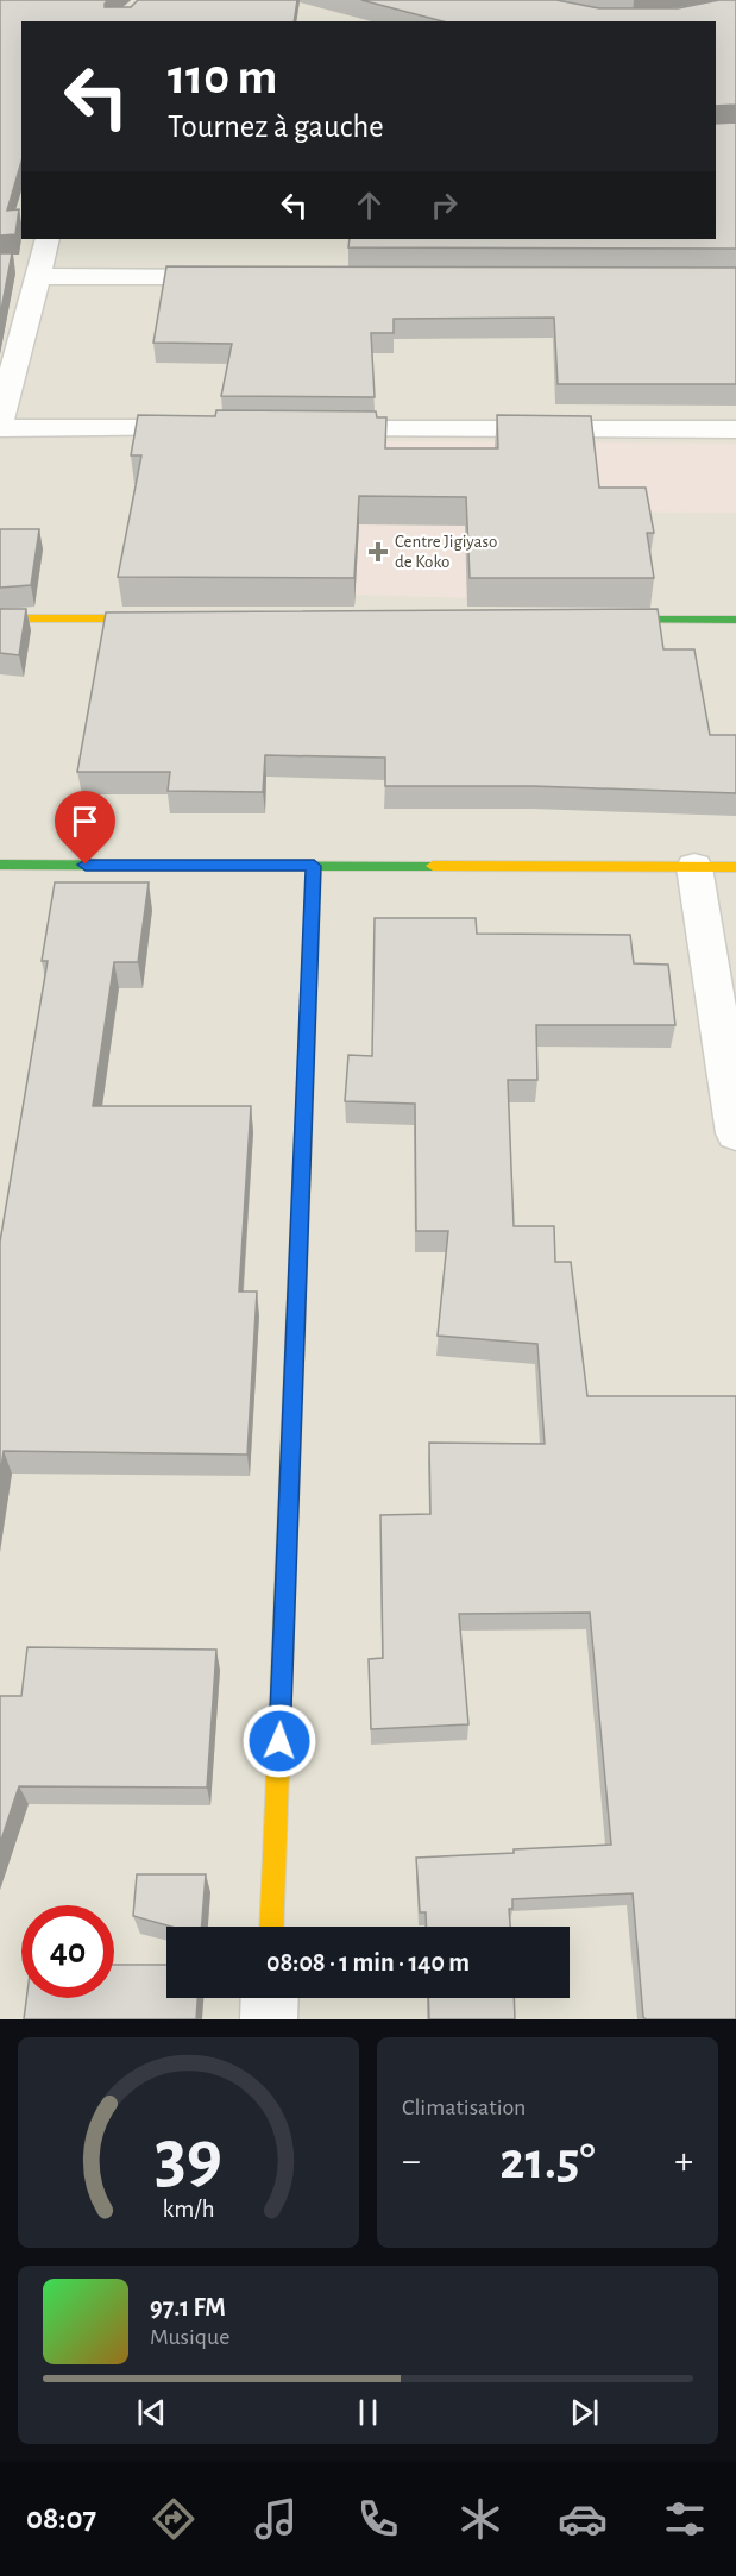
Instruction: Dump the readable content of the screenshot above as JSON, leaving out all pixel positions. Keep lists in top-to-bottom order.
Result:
{
  "places": {
    "health": ["Centre Jigiyaso de Koko"]
  },
  "page": {
    "turn": ["110 m", "Tournez à gauche"],
    "limit": "40",
    "trip": "08:08 · 1 min · 140 m",
    "tile": "Climatisation",
    "heat": ["−", "21.5°", "+"],
    "song": ["97.1 FM", "Musique"],
    "tabs": "08:07",
    "gauge": ["39", "km/h"]
  }
}
